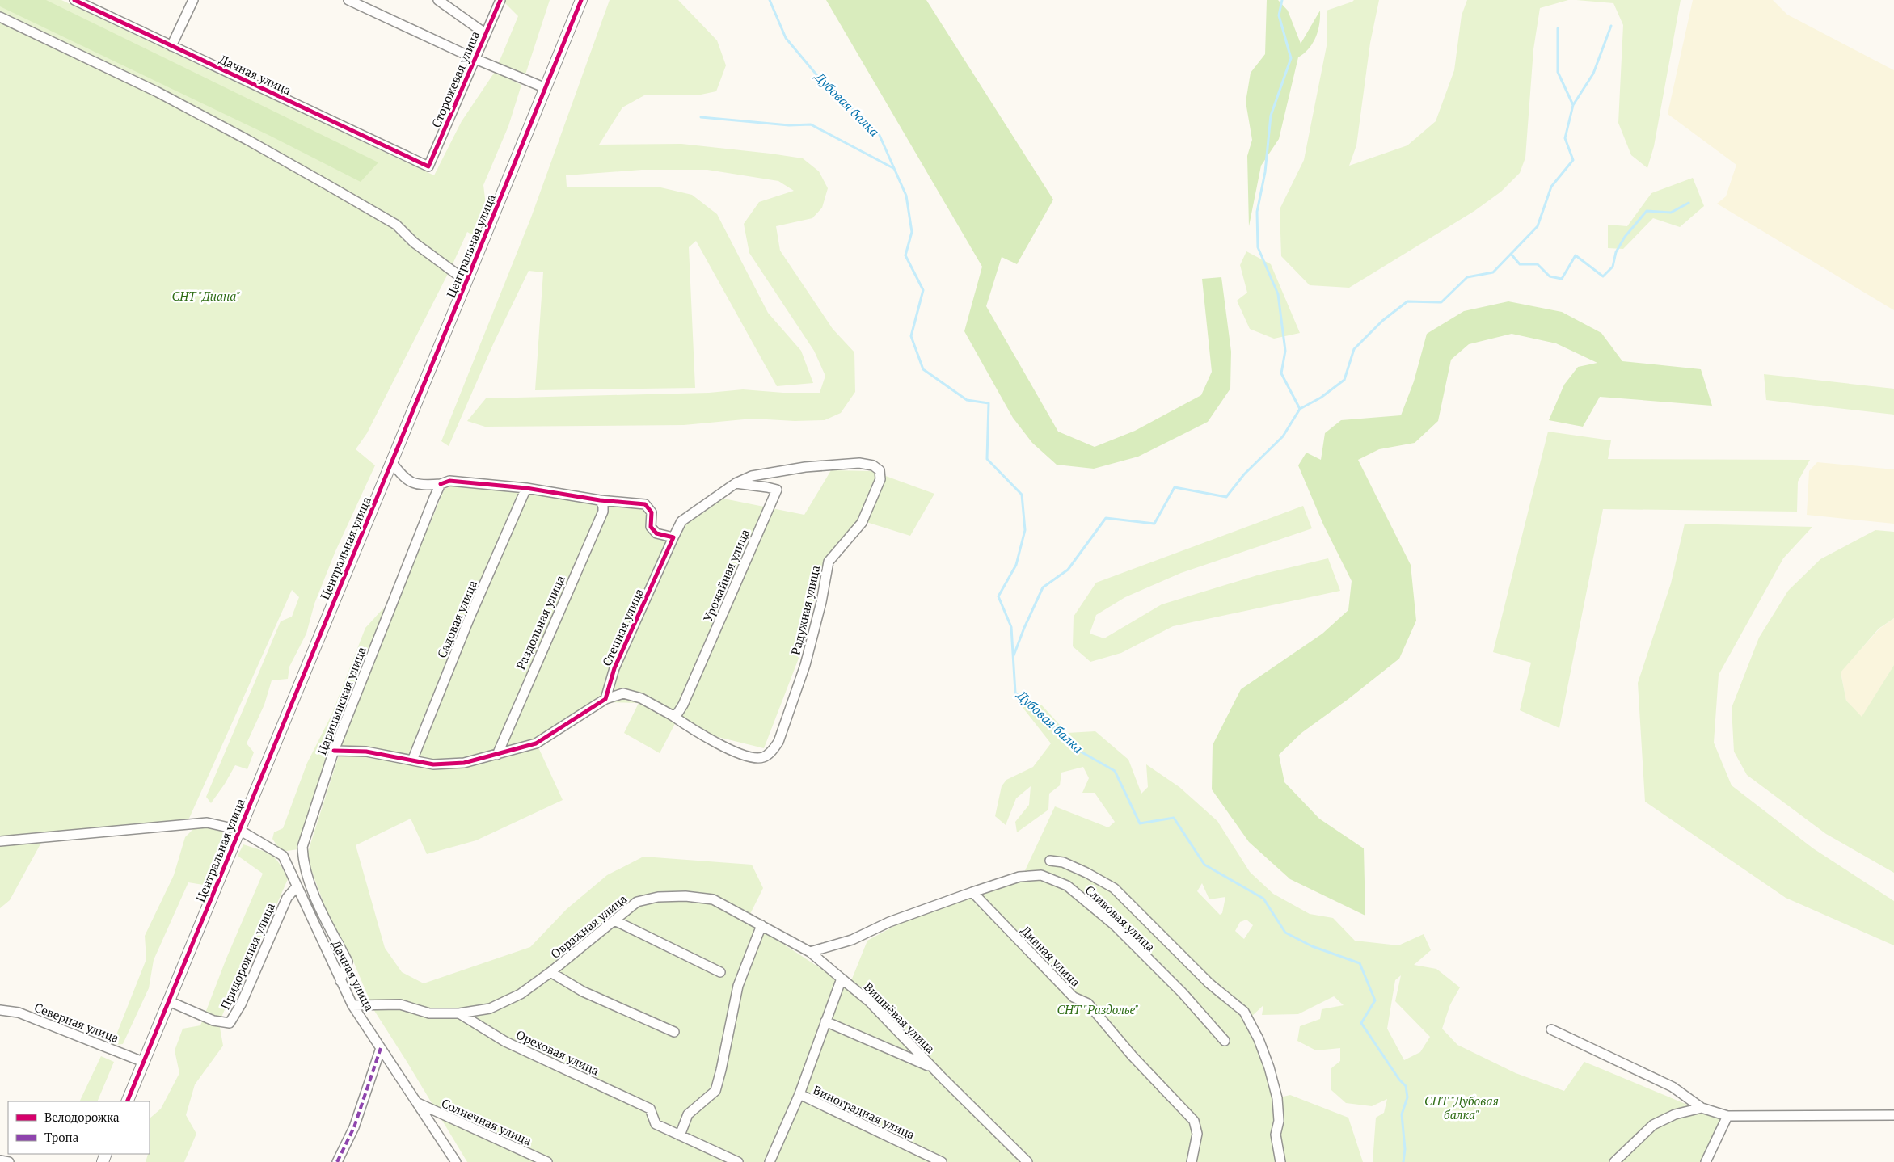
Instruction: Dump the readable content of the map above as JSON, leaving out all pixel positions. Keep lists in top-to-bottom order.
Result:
{
  "streets": {
    "street": [
      "Дачная улица",
      "Сторожевая улица",
      "Центральная улица",
      "Урожайная улица",
      "Радужная улица",
      "Садовая улица",
      "Раздольная улица",
      "Степная улица",
      "Царицынская улица",
      "Сливовая улица",
      "Овражная улица",
      "Придорожная улица",
      "Дивная улица",
      "Вишнёвая улица",
      "Северная улица",
      "Ореховая улица",
      "Виноградная улица",
      "Солнечная улица"
    ]
  },
  "crossings": [
    ["Дачная улица", "Сторожевая улица"],
    ["Дачная улица", "Центральная улица"],
    ["Дачная улица", "Царицынская улица"],
    ["Дачная улица", "Придорожная улица"],
    ["Дачная улица", "Солнечная улица"],
    ["Центральная улица", "Придорожная улица"],
    ["Центральная улица", "Северная улица"],
    ["Урожайная улица", "Радужная улица"],
    ["Сливовая улица", "Дивная улица"],
    ["Овражная улица", "Вишнёвая улица"],
    ["Овражная улица", "Ореховая улица"]
  ],
  "water": ["Дубовая балка"],
  "parks": ["СНТ \"Диана\"", "СНТ \"Раздолье\"", "СНТ \"Дубовая балка\""],
  "legend": ["Велодорожка", "Тропа"]
}
